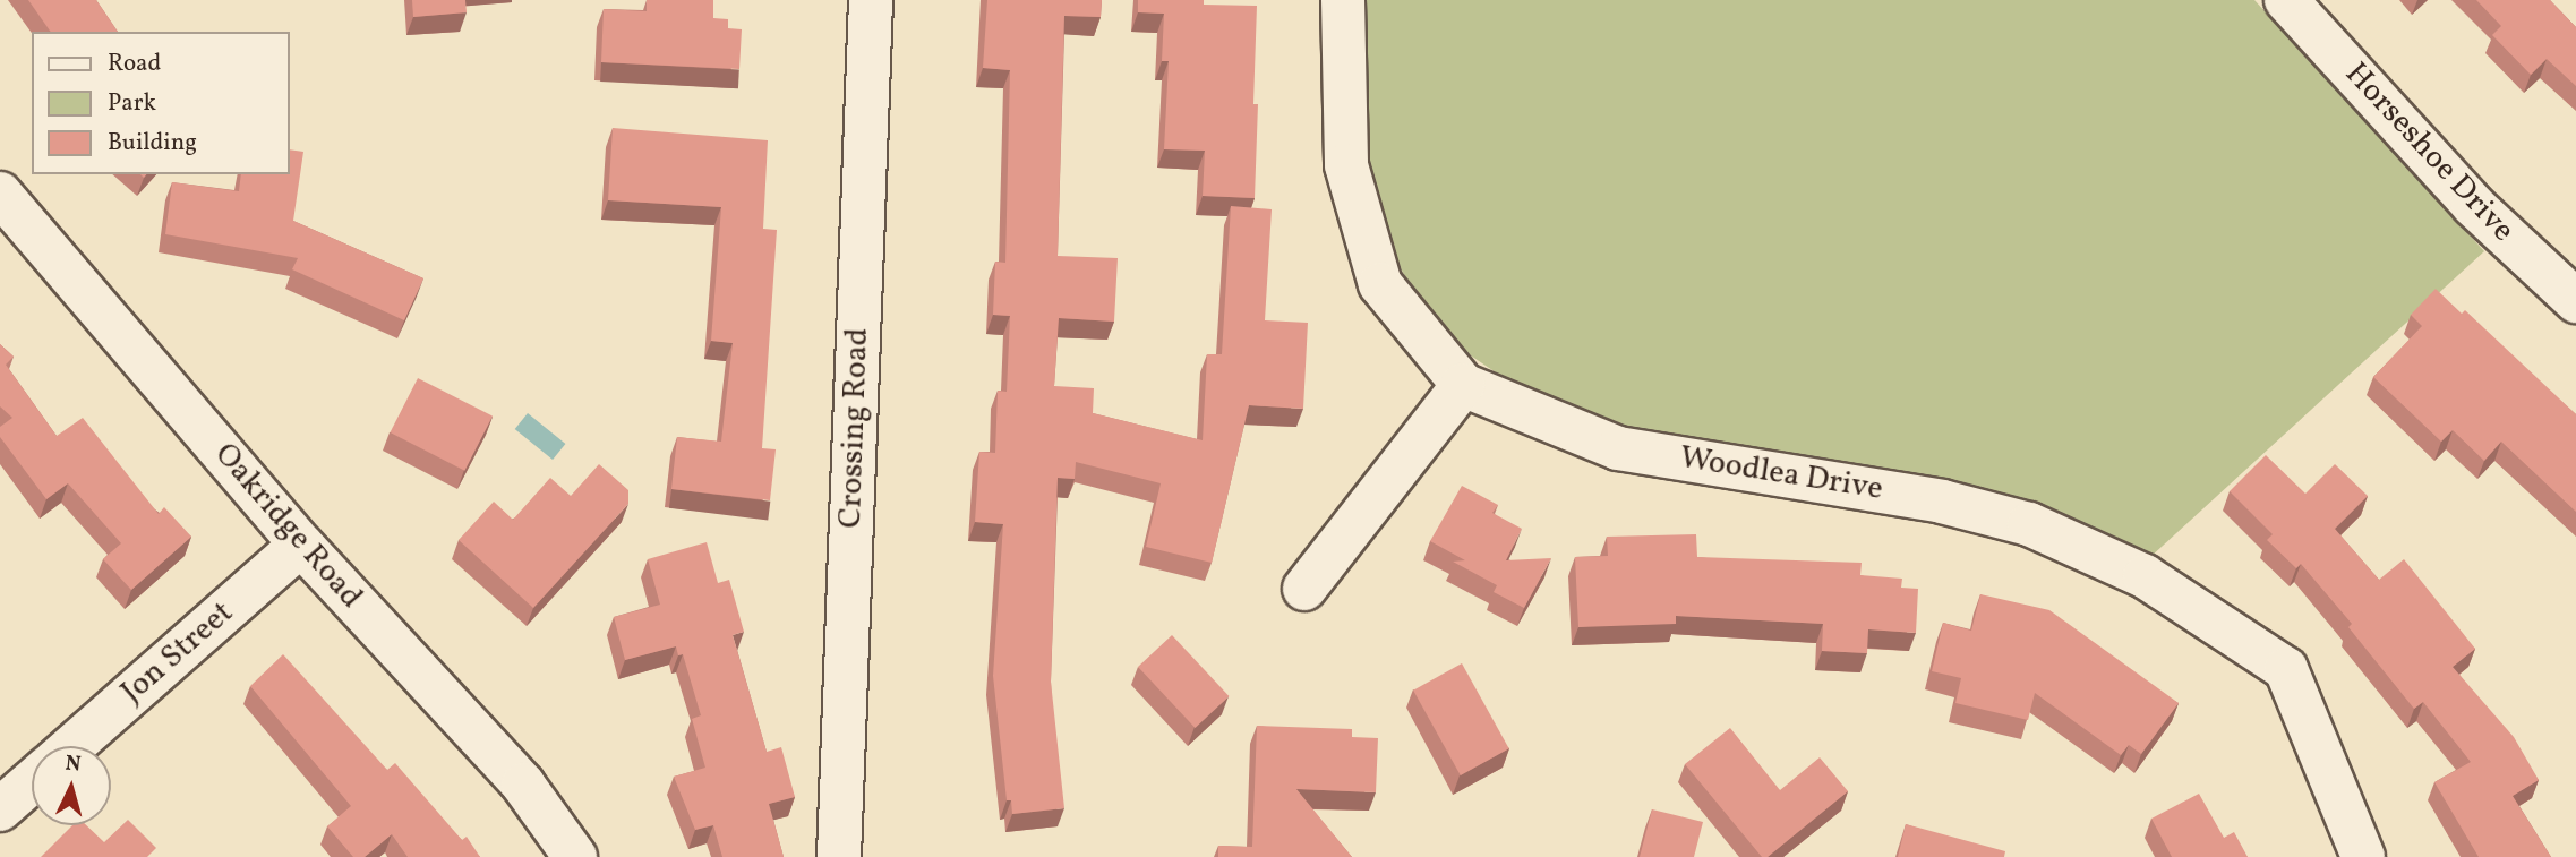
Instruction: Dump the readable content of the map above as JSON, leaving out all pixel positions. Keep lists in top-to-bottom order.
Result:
{
  "streets": {
    "street": [
      "Horseshoe Drive",
      "Crossing Road",
      "Woodlea Drive",
      "Oakridge Road",
      "Jon Street"
    ]
  },
  "crossings": [
    ["Oakridge Road", "Jon Street"]
  ],
  "legend": ["Road", "Park", "Building"],
  "north": "top"
}
